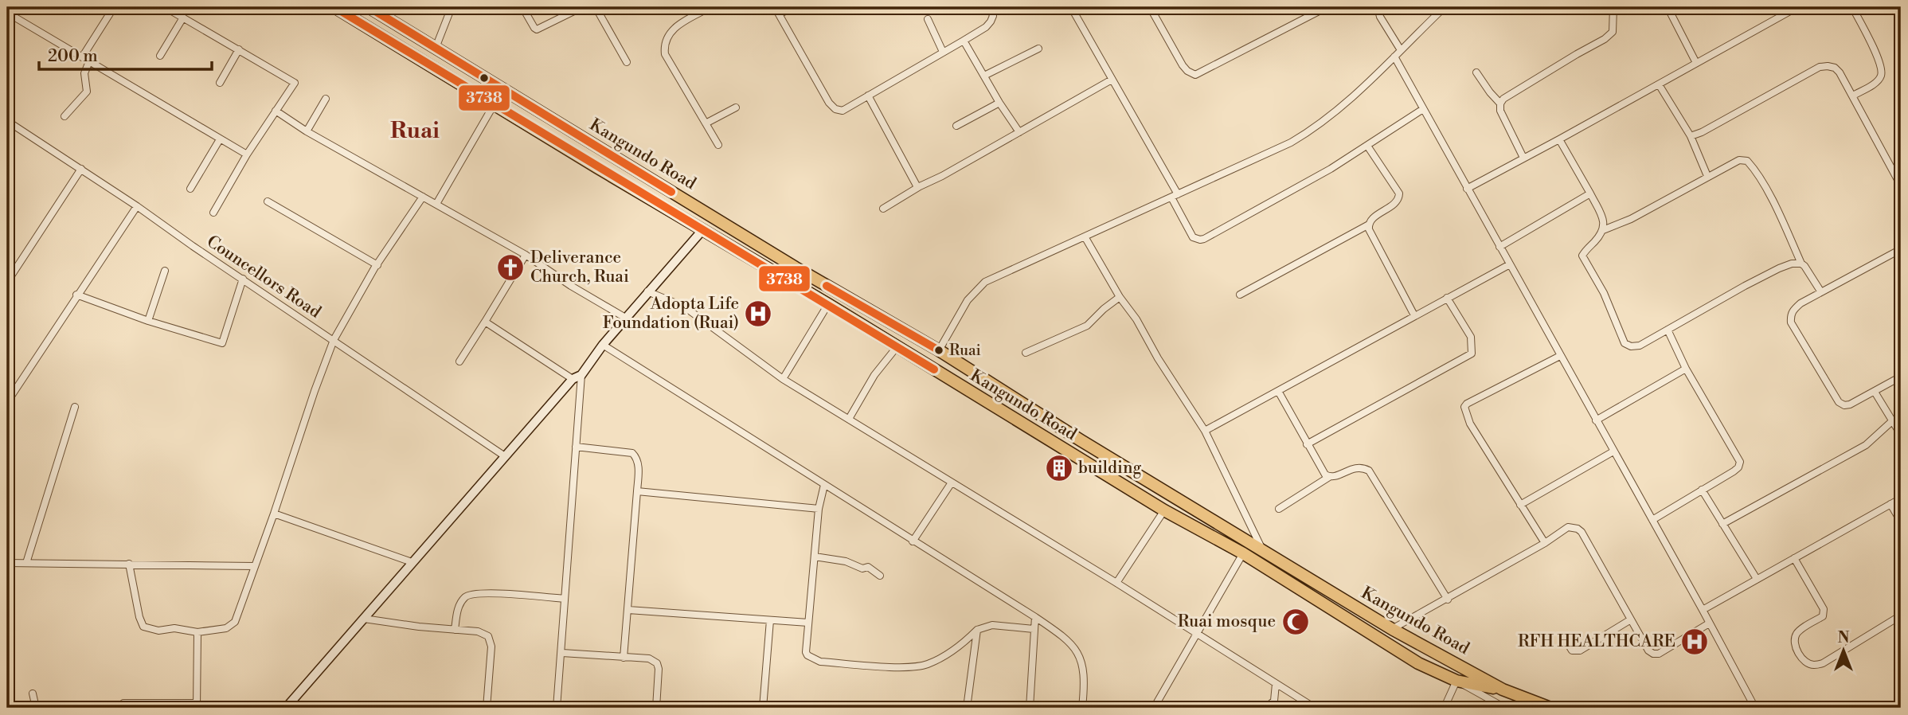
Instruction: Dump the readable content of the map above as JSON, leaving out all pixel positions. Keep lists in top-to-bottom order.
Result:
{
  "streets": {
    "highway": ["Kangundo Road"],
    "street": ["Councellors Road"]
  },
  "districts": ["Ruai"],
  "places": {
    "church": ["Deliverance Church, Ruai"],
    "hospital": ["Adopta Life Foundation (Ruai)", "RFH HEALTHCARE"],
    "other": ["Ruai"],
    "building": ["building"],
    "mosque": ["Ruai mosque"]
  },
  "lines": ["transit line 3738"],
  "scale_bar": "200 m",
  "north": "top"
}
